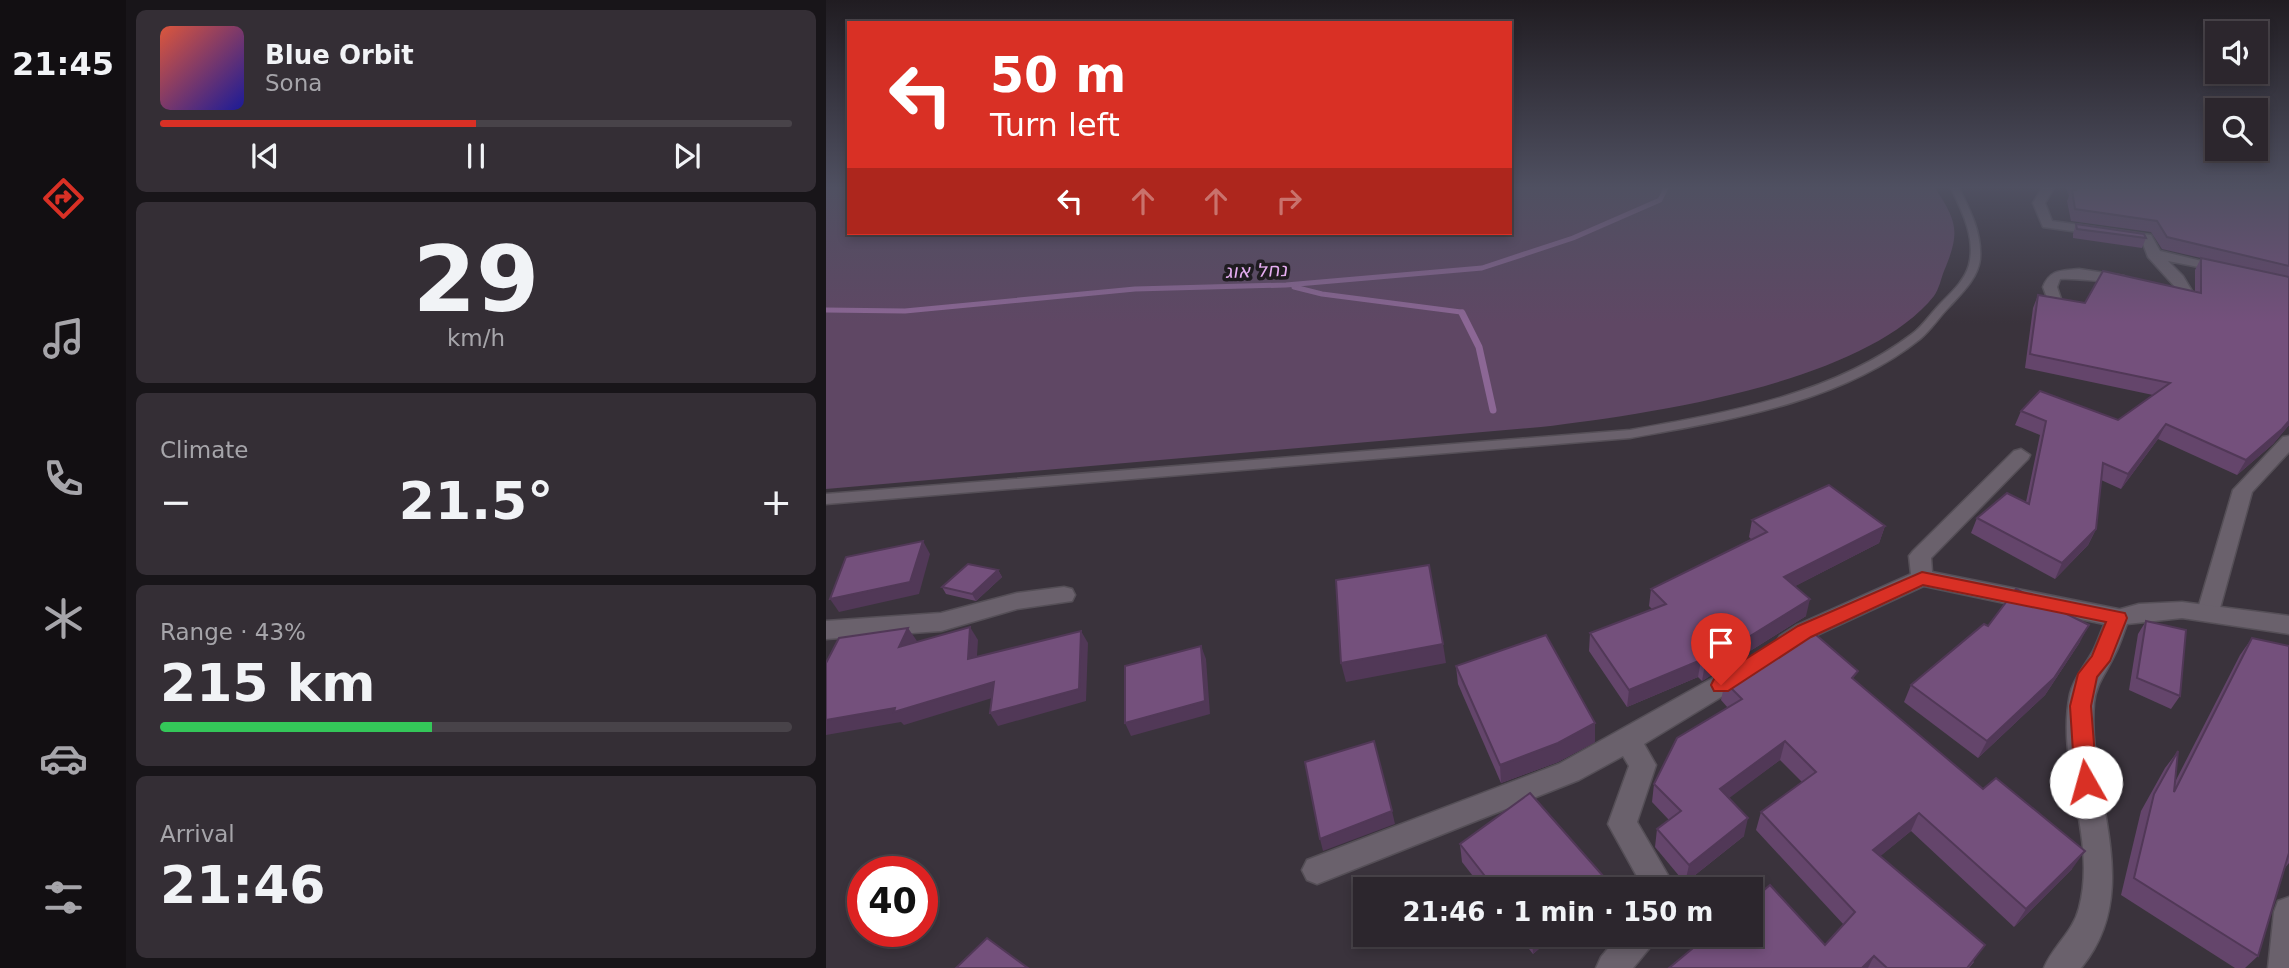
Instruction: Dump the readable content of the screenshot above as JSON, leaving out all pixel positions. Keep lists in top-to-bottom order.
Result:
{
  "water": ["נחל אוג"],
  "page": {
    "tabs": "21:45",
    "turn": ["50 m", "Turn left"],
    "song": ["Blue Orbit", "Sona"],
    "tile": [
      ["29", "km/h"],
      "Climate",
      ["Range · 43%", "215 km"],
      ["Arrival", "21:46"]
    ],
    "heat": ["−", "21.5°", "+"],
    "limit": "40",
    "trip": "21:46 · 1 min · 150 m"
  }
}
